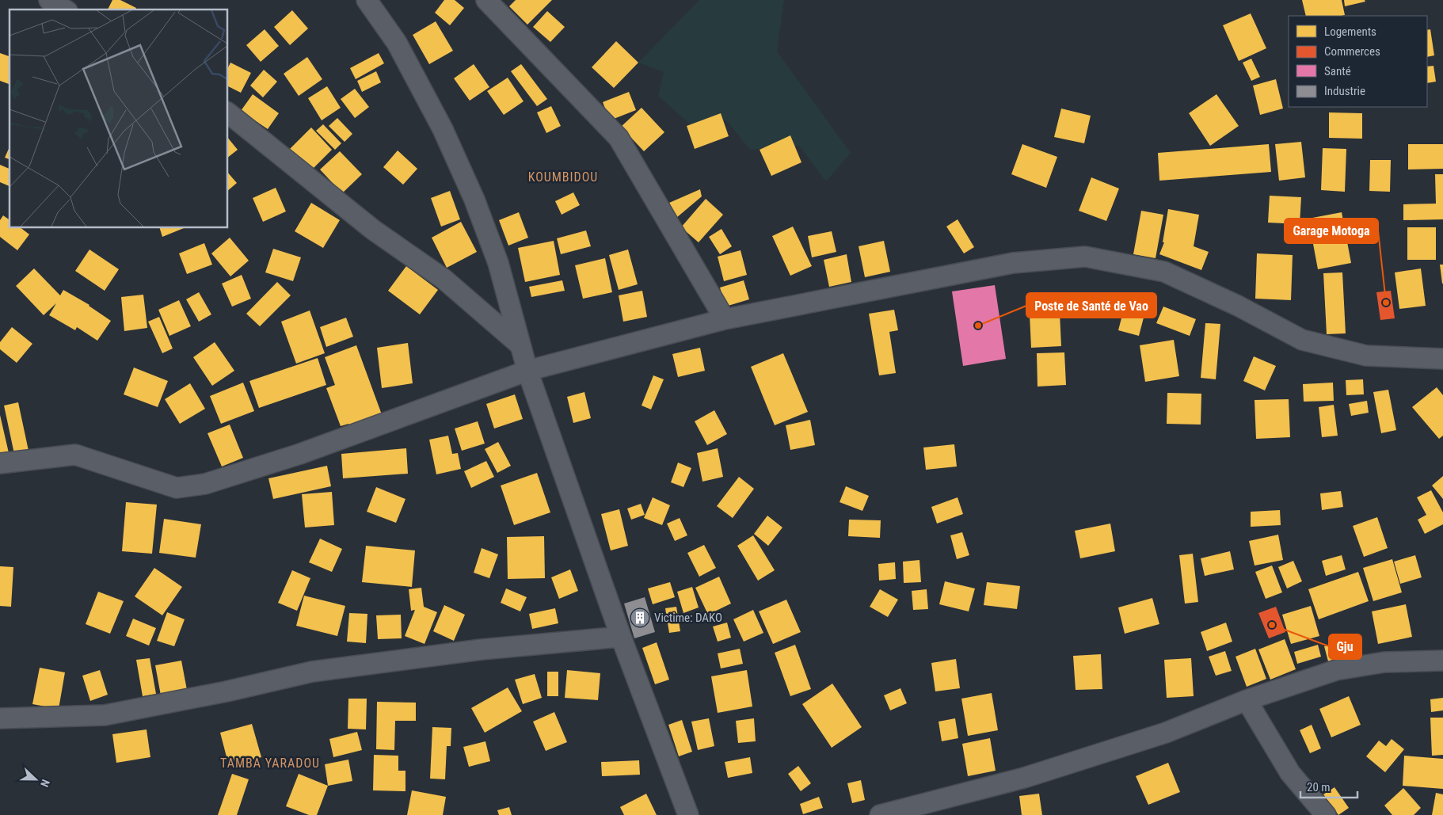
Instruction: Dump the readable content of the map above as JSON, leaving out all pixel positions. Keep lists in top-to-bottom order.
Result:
{
  "districts": ["KOUMBIDOU", "TAMBA YARADOU"],
  "places": {
    "other": ["Garage Motoga", "Poste de Santé de Vao", "Gju"],
    "building": ["Victime: DAKO"]
  },
  "legend": [
    "Logements",
    "Commerces",
    "Santé",
    "Industrie"
  ],
  "scale_bar": "20 m",
  "north": "right"
}
